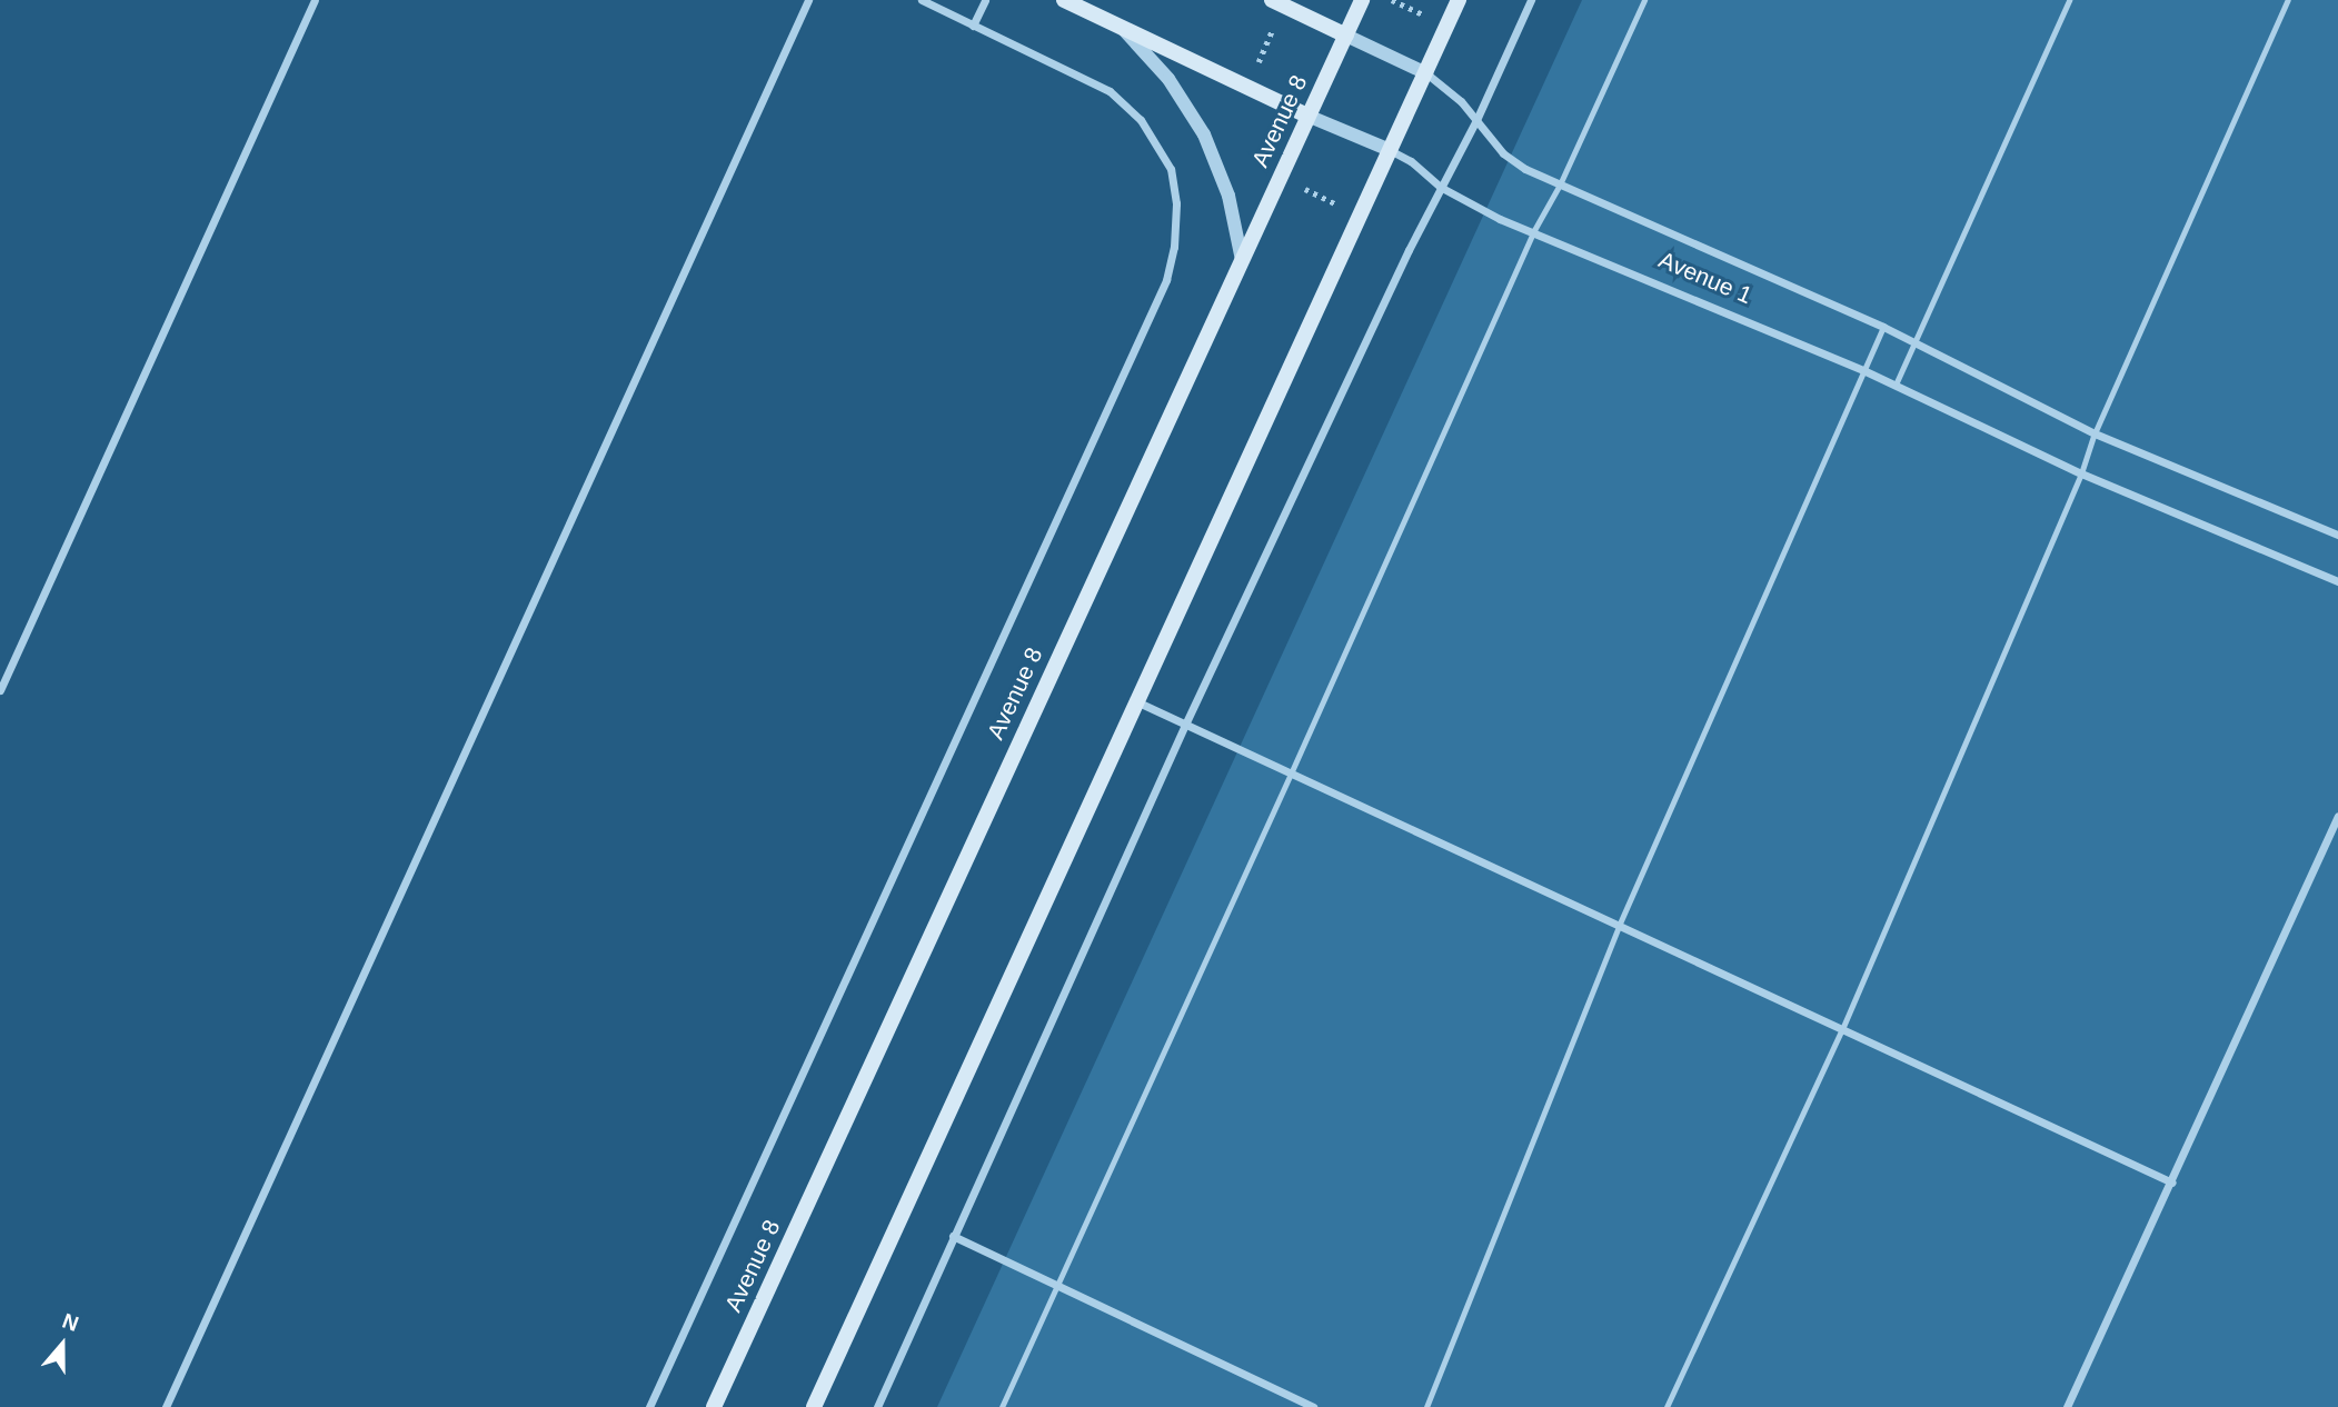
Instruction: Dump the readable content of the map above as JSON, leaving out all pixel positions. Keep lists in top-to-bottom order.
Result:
{
  "streets": {
    "main road": ["Avenue 8", "Avenue 1"]
  },
  "crossings": [
    ["Avenue 8", "Avenue 1"]
  ],
  "north": "top"
}
